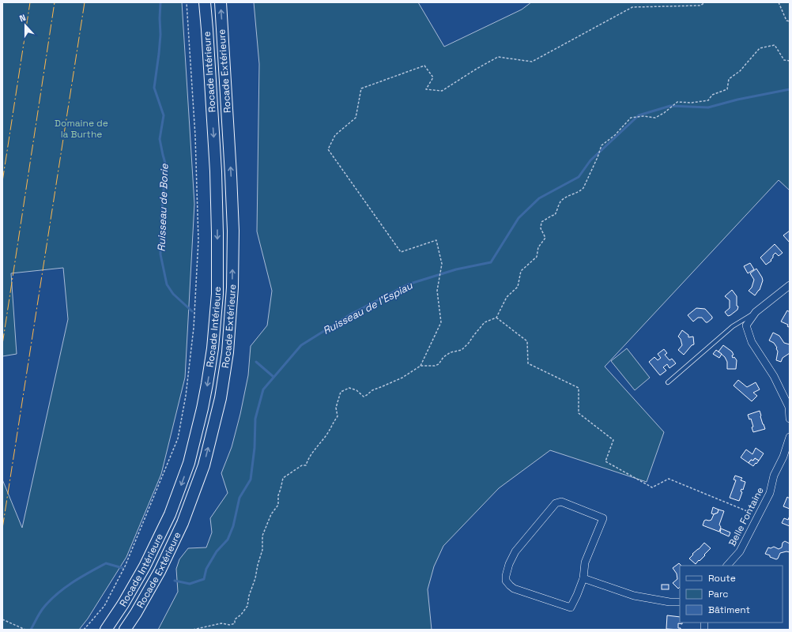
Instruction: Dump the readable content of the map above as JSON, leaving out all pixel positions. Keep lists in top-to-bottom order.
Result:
{
  "streets": {
    "highway": ["Rocade Extérieure", "Rocade Intérieure"],
    "street": ["Belle Fontaine"]
  },
  "one_way": ["Rocade Extérieure", "Rocade Intérieure"],
  "water": ["Ruisseau de Borie", "Ruisseau de l'Espiau"],
  "parks": ["Domaine de la Burthe"],
  "legend": ["Route", "Parc", "Bâtiment"],
  "north": "top"
}
